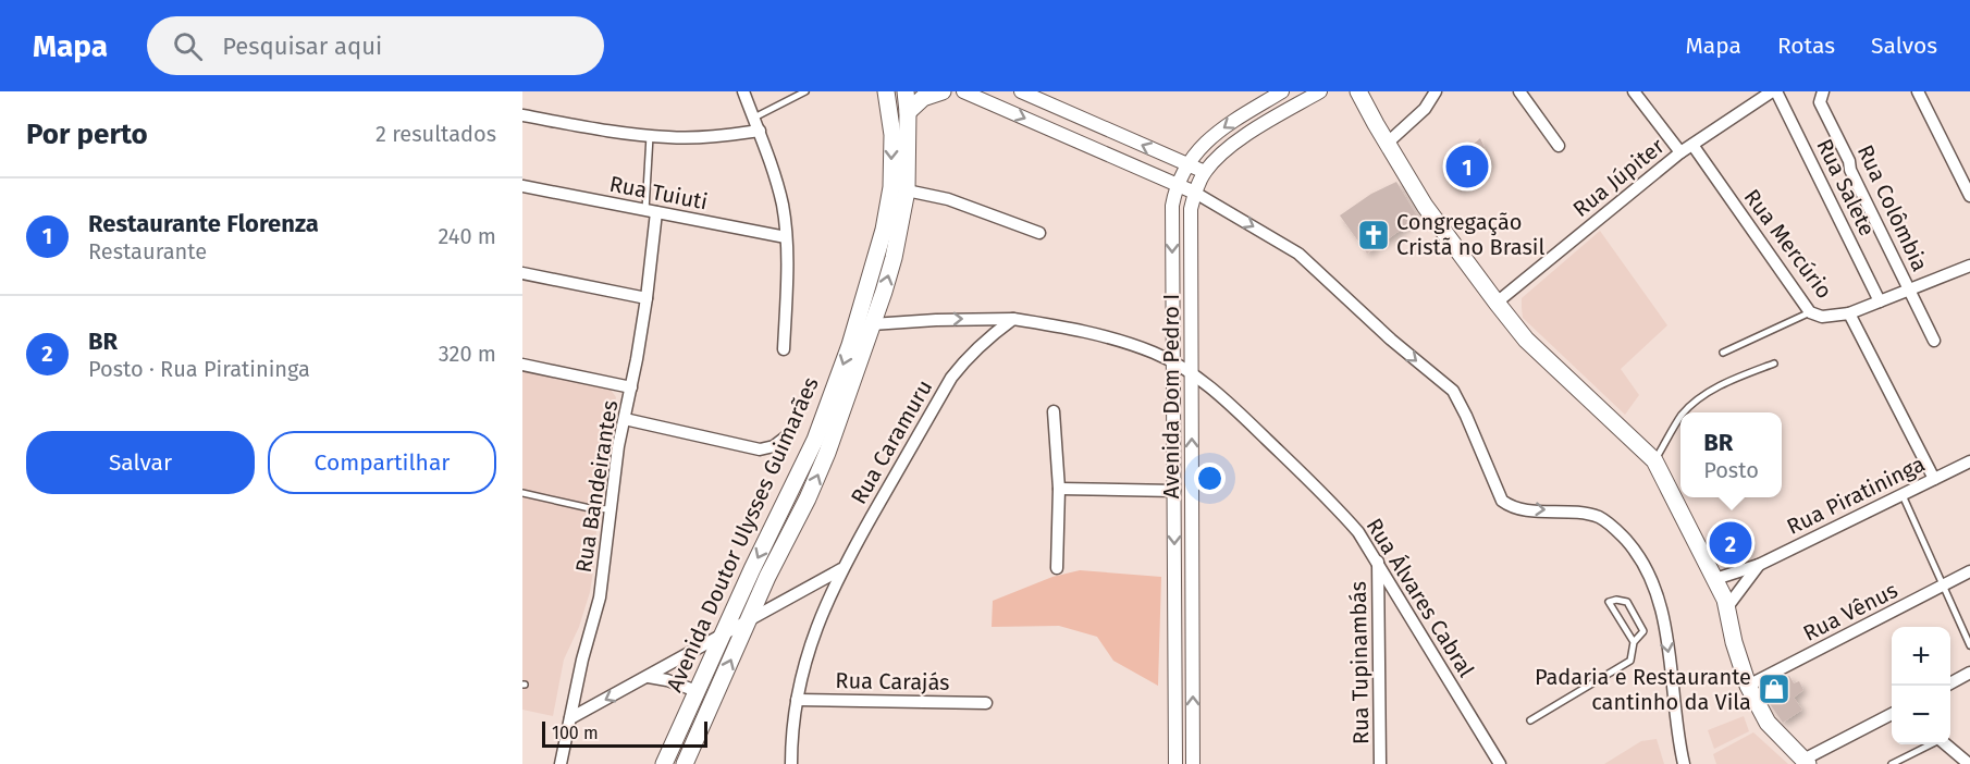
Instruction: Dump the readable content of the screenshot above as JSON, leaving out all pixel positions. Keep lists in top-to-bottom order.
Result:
{
  "streets": {
    "main road": ["Avenida Doutor Ulysses Guimarães"],
    "street": [
      "Rua Júpiter",
      "Rua Salete",
      "Rua Tuiuti",
      "Rua Colômbia",
      "Rua Mercúrio",
      "Avenida Dom Pedro I",
      "Rua Caramuru",
      "Rua Bandeirantes",
      "Rua Piratininga",
      "Rua Álvares Cabral",
      "Rua Vênus",
      "Rua Tupinambás",
      "Rua Carajás"
    ]
  },
  "crossings": [
    ["Rua Júpiter", "Rua Salete"],
    ["Rua Júpiter", "Rua Mercúrio"],
    ["Rua Tuiuti", "Rua Bandeirantes"],
    ["Rua Mercúrio", "Rua Piratininga"],
    ["Avenida Dom Pedro I", "Rua Álvares Cabral"],
    ["Rua Caramuru", "Rua Carajás"],
    ["Rua Álvares Cabral", "Rua Tupinambás"]
  ],
  "places": {
    "church": ["Congregação Cristã no Brasil"],
    "shop": ["Padaria e Restaurante cantinho da Vila"]
  },
  "scale_bar": "100 m",
  "page": {
    "header": "Mapa",
    "search": "Pesquisar aqui",
    "nav": ["Mapa", "Rotas", "Salvos"],
    "heading": ["Por perto", "2 resultados"],
    "pins": ["1", "2"],
    "list": [
      {
        "mark": "1",
        "name": "Restaurante Florenza",
        "note": "Restaurante",
        "value": "240 m"
      },
      {
        "mark": "2",
        "name": "BR",
        "note": "Posto · Rua Piratininga",
        "value": "320 m"
      }
    ],
    "buttons": ["Salvar", "Compartilhar"],
    "popup": ["BR", "Posto"],
    "map_buttons": ["+", "−"],
    "scale": "100 m"
  }
}
